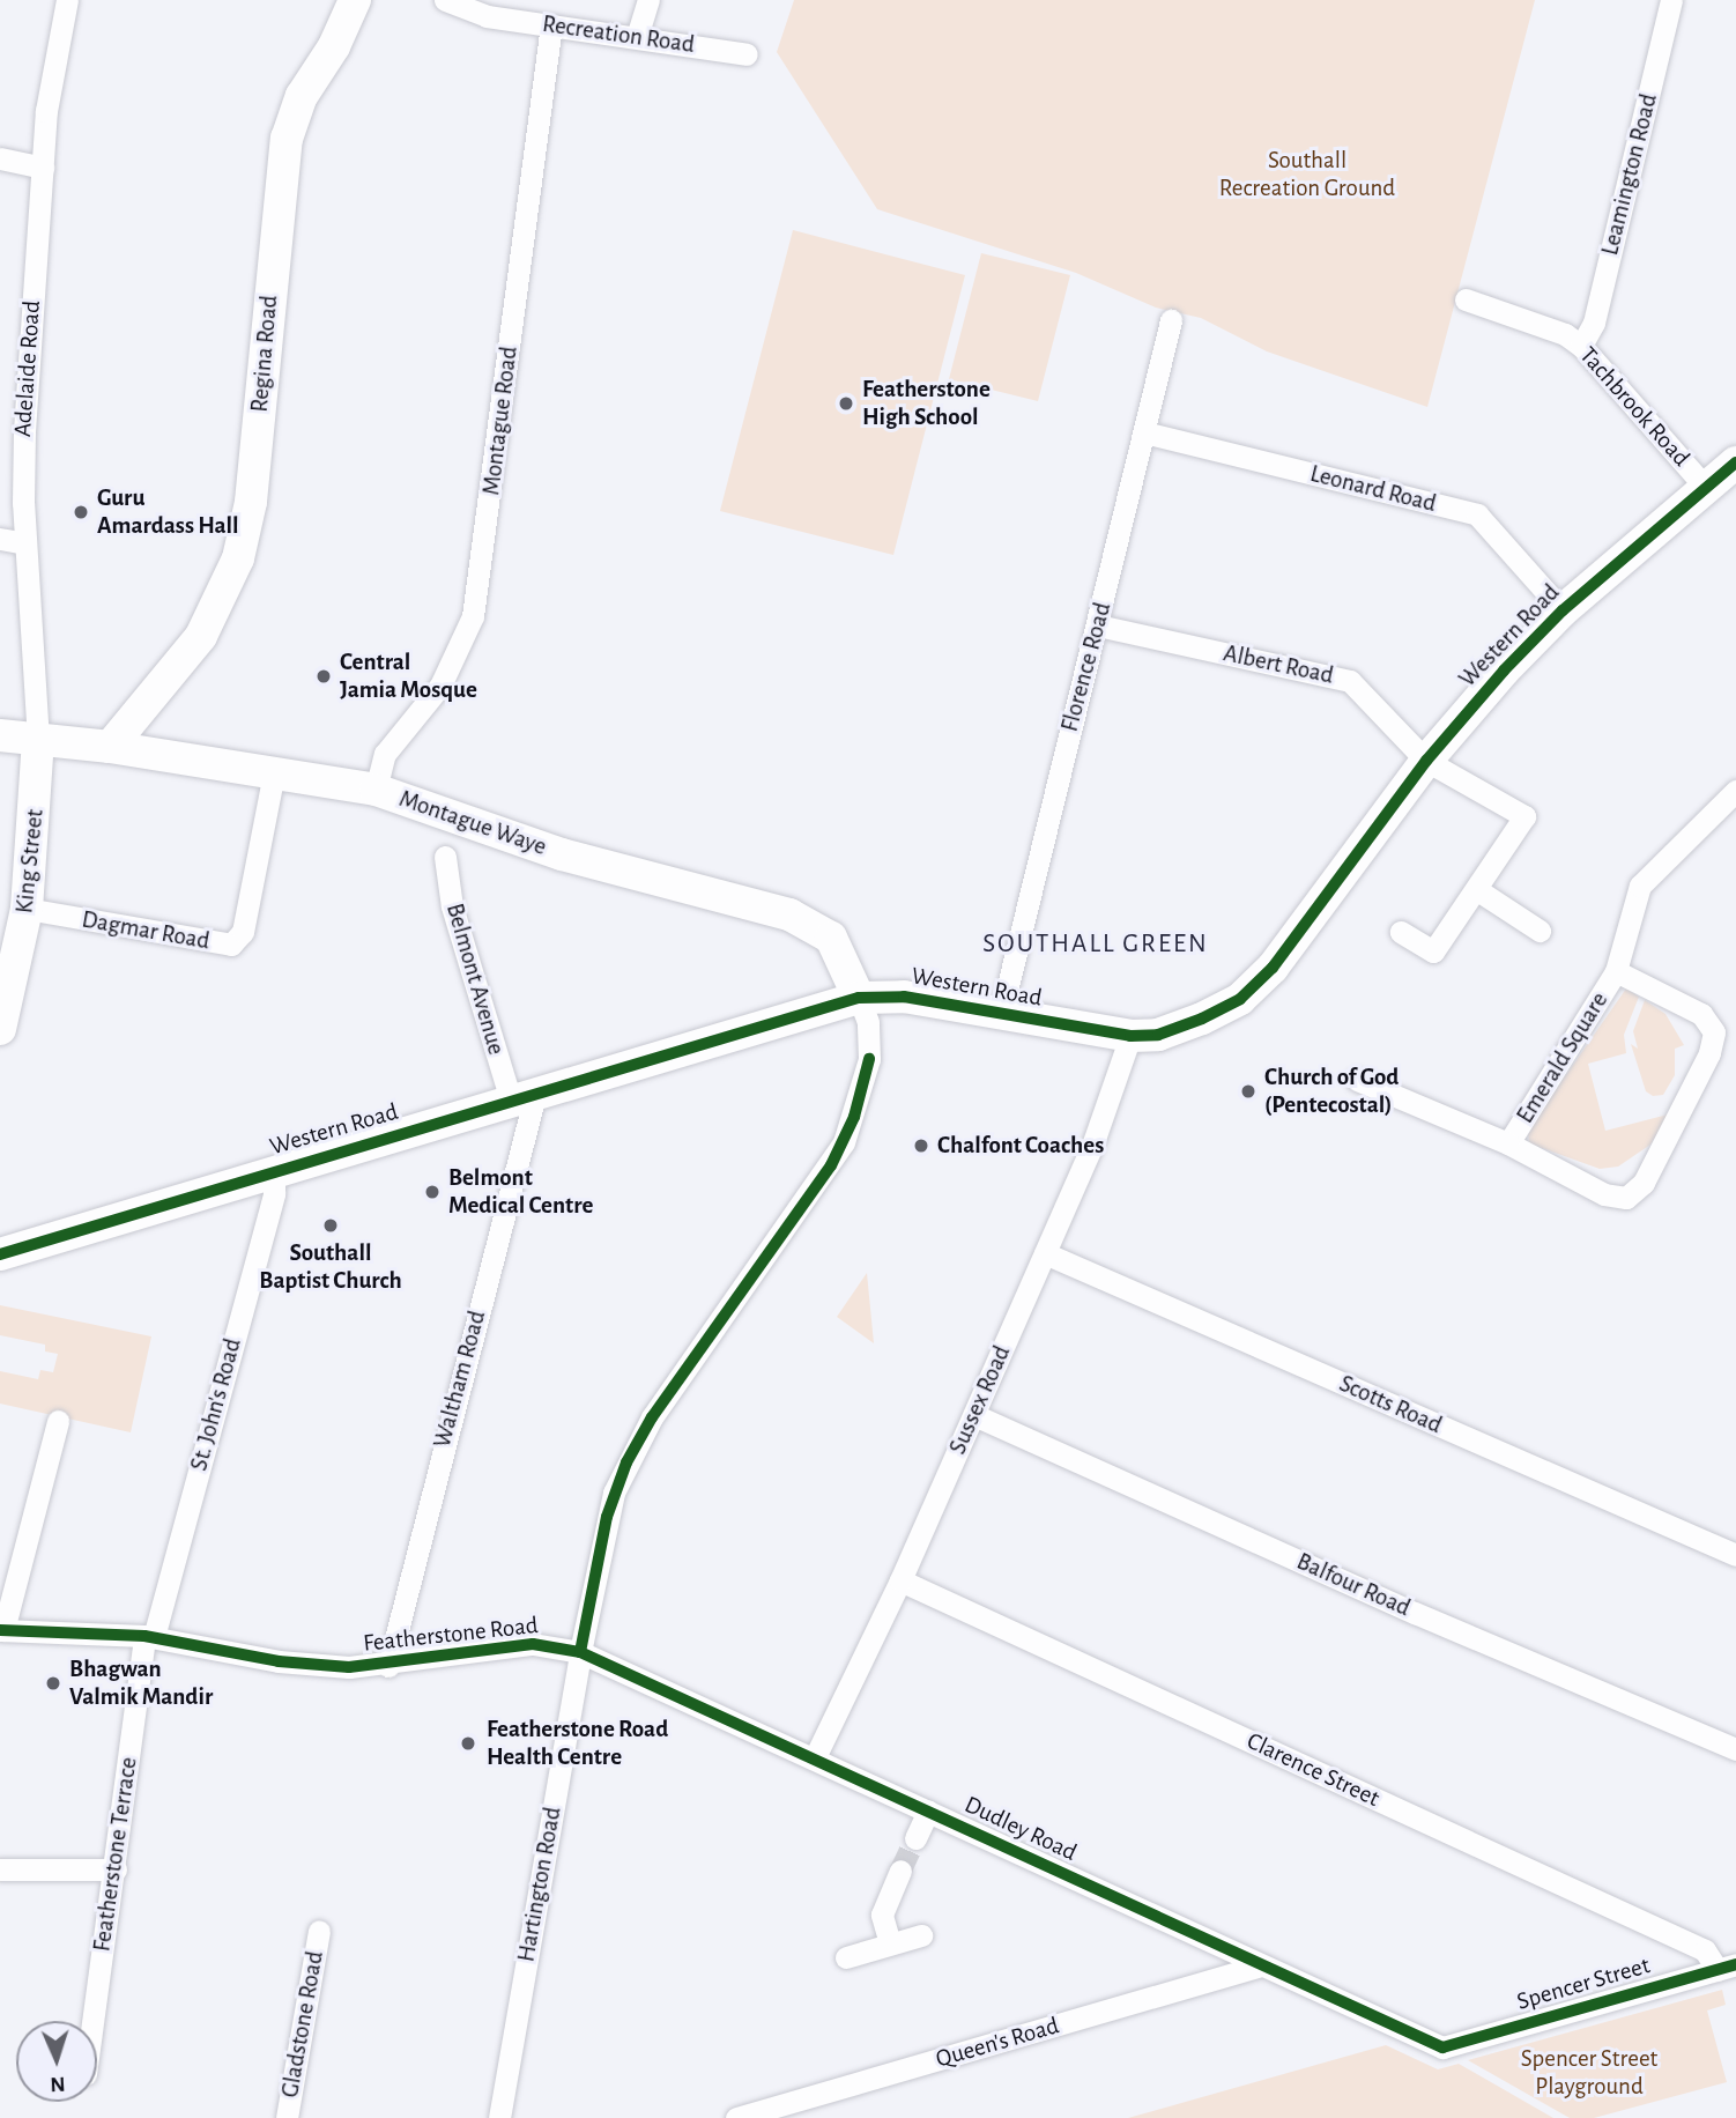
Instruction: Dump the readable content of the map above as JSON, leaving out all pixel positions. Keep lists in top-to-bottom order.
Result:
{
  "streets": {
    "street": [
      "Recreation Road",
      "Leamington Road",
      "Regina Road",
      "Adelaide Road",
      "Tachbrook Road",
      "Montague Road",
      "Leonard Road",
      "Western Road",
      "Albert Road",
      "Florence Road",
      "Montague Waye",
      "King Street",
      "Dagmar Road",
      "Belmont Avenue",
      "Emerald Square",
      "Waltham Road",
      "Sussex Road",
      "St. John's Road",
      "Scotts Road",
      "Balfour Road",
      "Featherstone Road",
      "Clarence Street",
      "Dudley Road",
      "Featherstone Terrace",
      "Hartington Road",
      "Spencer Street",
      "Gladstone Road",
      "Queen's Road"
    ]
  },
  "crossings": [
    ["Recreation Road", "Montague Road"],
    ["Leamington Road", "Tachbrook Road"],
    ["Regina Road", "Montague Waye"],
    ["Adelaide Road", "Montague Waye"],
    ["Adelaide Road", "King Street"],
    ["Tachbrook Road", "Western Road"],
    ["Montague Road", "Montague Waye"],
    ["Leonard Road", "Western Road"],
    ["Leonard Road", "Florence Road"],
    ["Western Road", "Albert Road"],
    ["Western Road", "Florence Road"],
    ["Western Road", "Montague Waye"],
    ["Western Road", "Belmont Avenue"],
    ["Western Road", "Waltham Road"],
    ["Western Road", "Sussex Road"],
    ["Western Road", "St. John's Road"],
    ["Albert Road", "Florence Road"],
    ["Montague Waye", "King Street"],
    ["Montague Waye", "Dagmar Road"],
    ["King Street", "Dagmar Road"],
    ["Belmont Avenue", "Waltham Road"],
    ["Waltham Road", "Featherstone Road"],
    ["Sussex Road", "Scotts Road"],
    ["Sussex Road", "Balfour Road"],
    ["Sussex Road", "Clarence Street"],
    ["Sussex Road", "Dudley Road"],
    ["St. John's Road", "Featherstone Road"],
    ["St. John's Road", "Featherstone Terrace"],
    ["Featherstone Road", "Dudley Road"],
    ["Featherstone Road", "Featherstone Terrace"],
    ["Featherstone Road", "Hartington Road"],
    ["Clarence Street", "Spencer Street"],
    ["Dudley Road", "Hartington Road"],
    ["Dudley Road", "Spencer Street"],
    ["Dudley Road", "Queen's Road"]
  ],
  "districts": ["SOUTHALL GREEN"],
  "parks": ["Southall Recreation Ground", "Spencer Street Playground"],
  "places": [
    "Featherstone High School",
    "Guru Amardass Hall",
    "Central Jamia Mosque",
    "Church of God (Pentecostal)",
    "Chalfont Coaches",
    "Belmont Medical Centre",
    "Southall Baptist Church",
    "Bhagwan Valmik Mandir",
    "Featherstone Road Health Centre"
  ],
  "north": "bottom"
}
